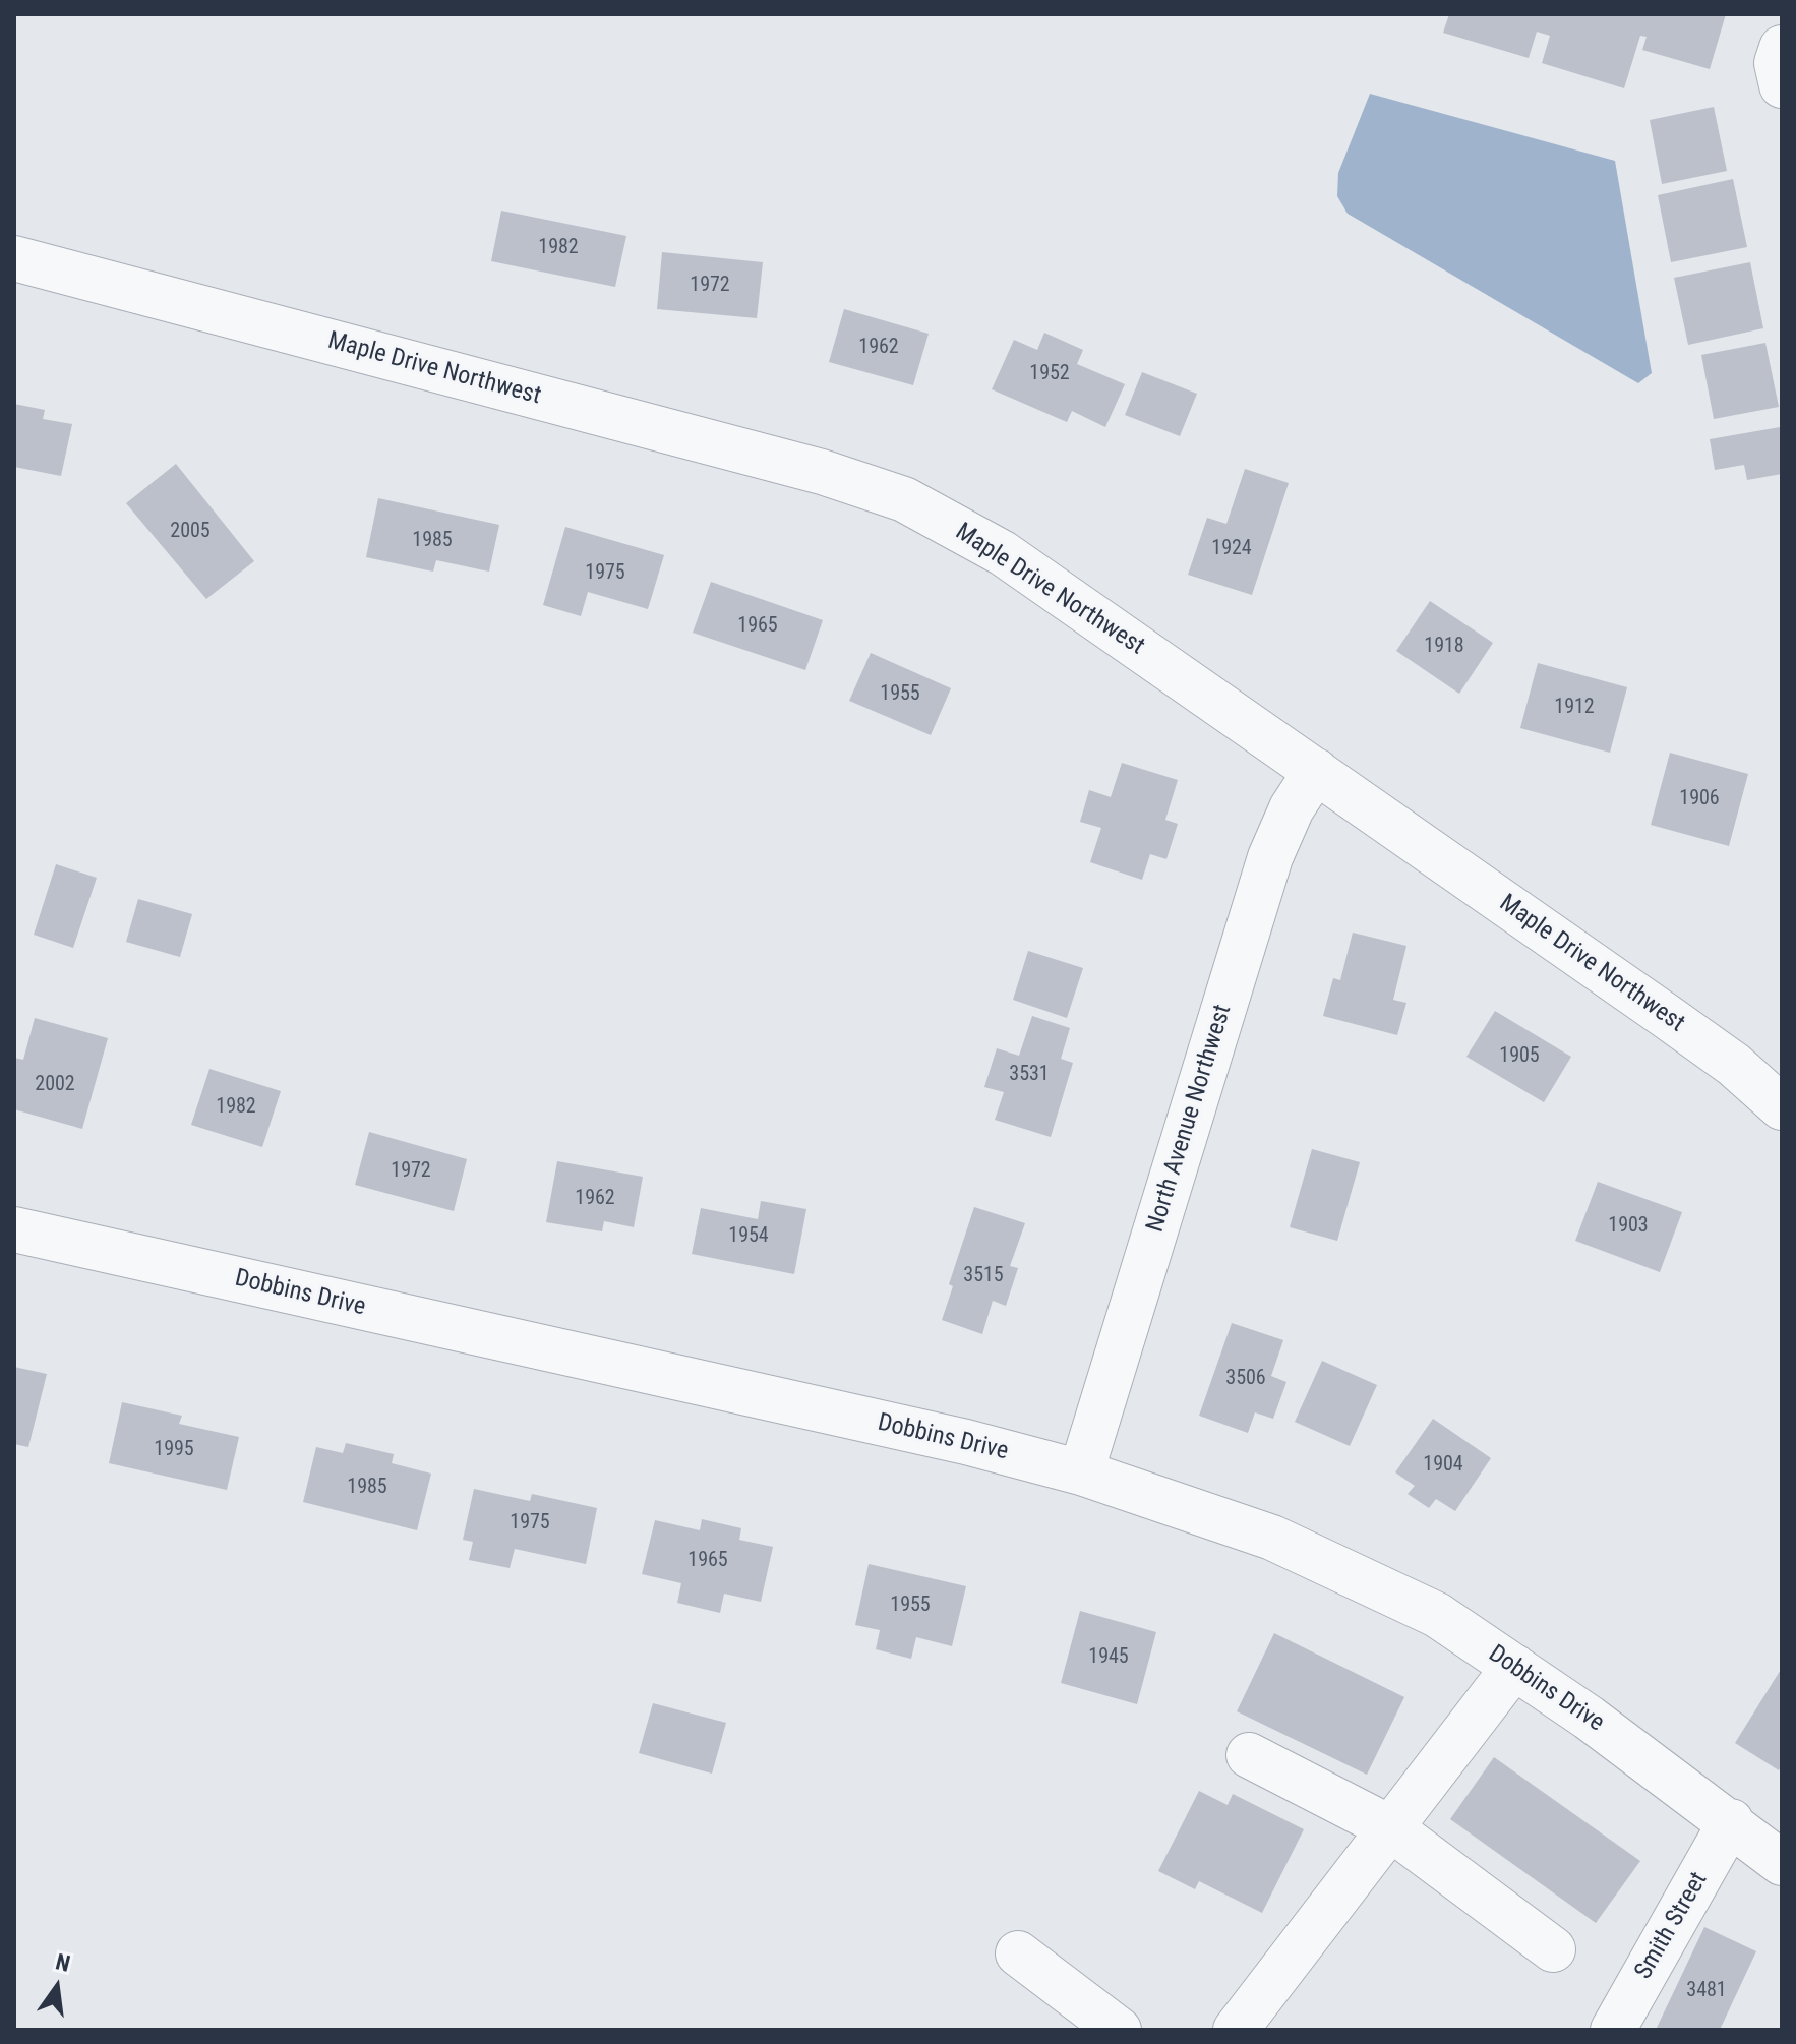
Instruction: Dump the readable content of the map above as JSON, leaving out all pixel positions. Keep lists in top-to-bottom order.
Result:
{
  "streets": {
    "street": [
      "Maple Drive Northwest",
      "North Avenue Northwest",
      "Dobbins Drive",
      "Smith Street"
    ]
  },
  "crossings": [
    ["Maple Drive Northwest", "North Avenue Northwest"],
    ["North Avenue Northwest", "Dobbins Drive"],
    ["Dobbins Drive", "Smith Street"]
  ],
  "house_numbers": [
    "1982",
    "1972",
    "1962",
    "1952",
    "2005",
    "1985",
    "1924",
    "1975",
    "1965",
    "1918",
    "1955",
    "1912",
    "1906",
    "1905",
    "3531",
    "2002",
    "1982",
    "1972",
    "1962",
    "1903",
    "1954",
    "3515",
    "3506",
    "1995",
    "1904",
    "1985",
    "1975",
    "1965",
    "1955",
    "1945",
    "3481"
  ],
  "north": "top"
}
